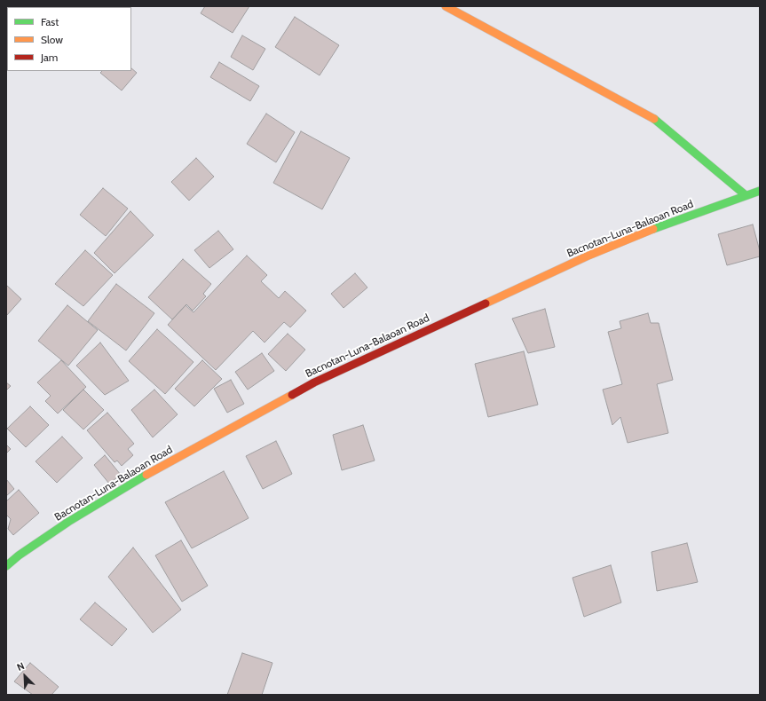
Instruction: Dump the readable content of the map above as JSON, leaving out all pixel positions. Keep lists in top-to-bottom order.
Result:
{
  "streets": {
    "main road": ["Bacnotan-Luna-Balaoan Road"]
  },
  "legend": ["Fast", "Slow", "Jam"],
  "north": "top left"
}
